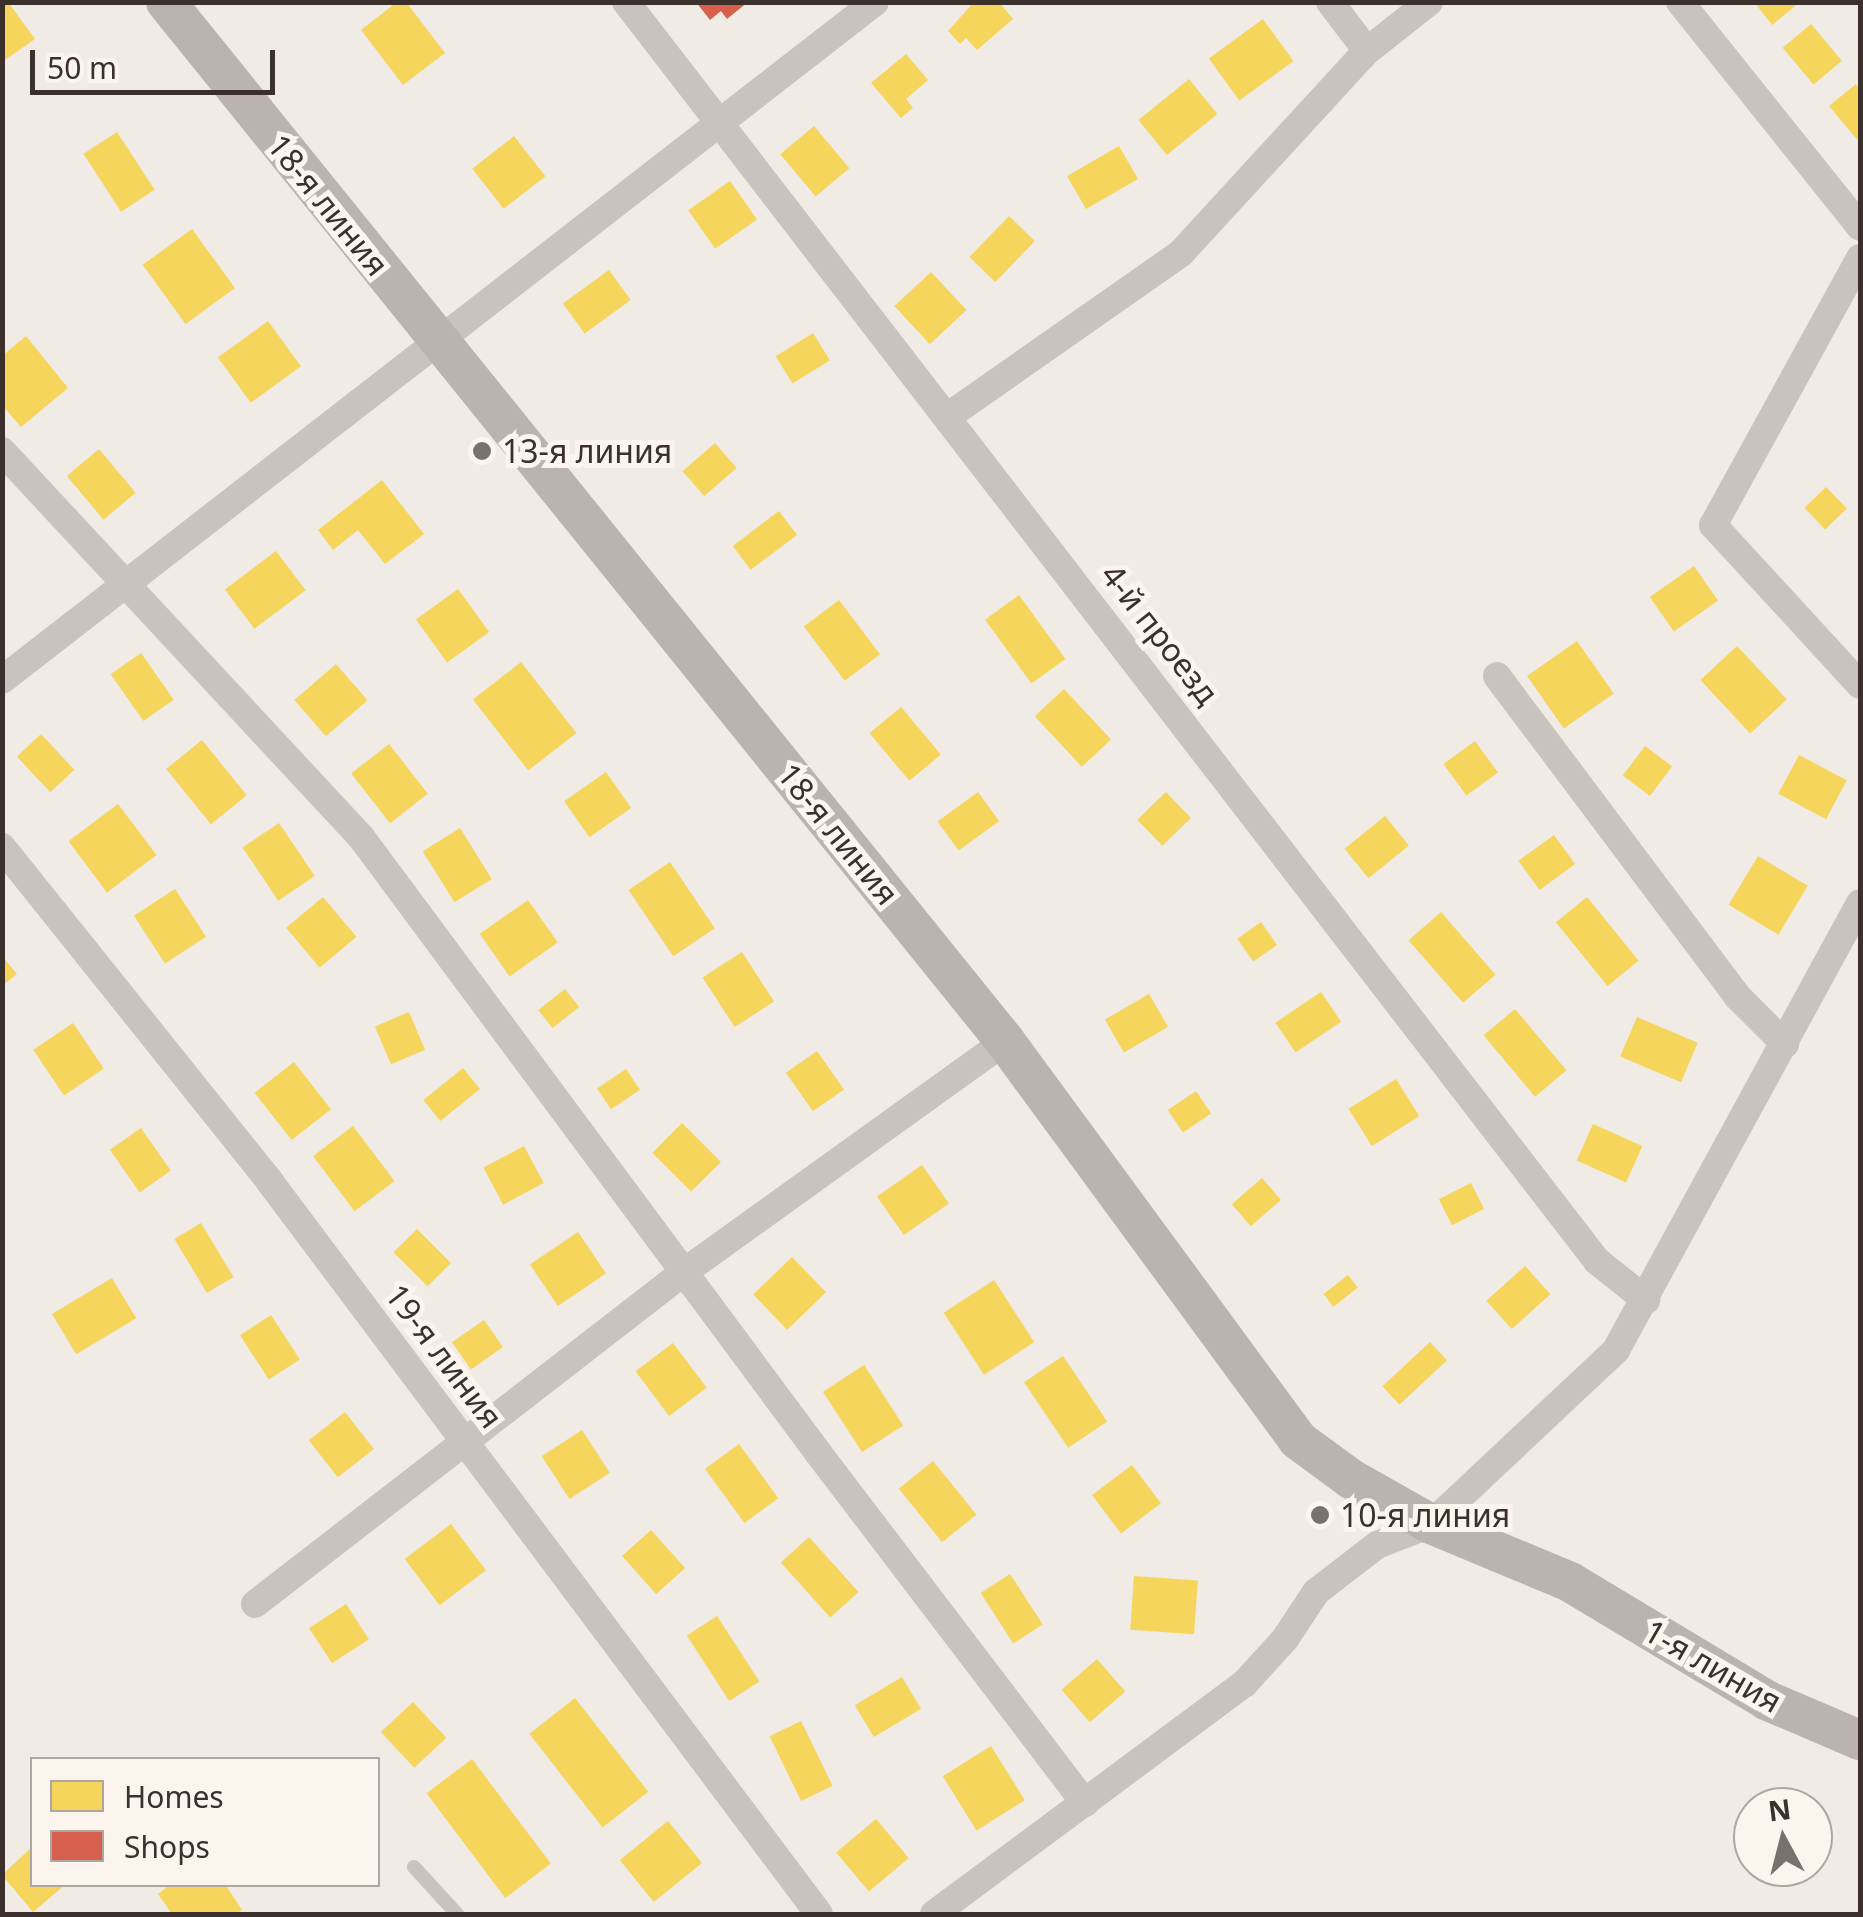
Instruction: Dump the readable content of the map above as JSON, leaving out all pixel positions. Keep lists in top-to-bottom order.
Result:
{
  "streets": {
    "street": [
      "18-я линия",
      "4-й проезд",
      "19-я линия",
      "1-я линия"
    ]
  },
  "crossings": [
    ["18-я линия", "1-я линия"]
  ],
  "places": ["13-я линия", "10-я линия"],
  "legend": ["Homes", "Shops"],
  "scale_bar": "50 m",
  "north": "top"
}
